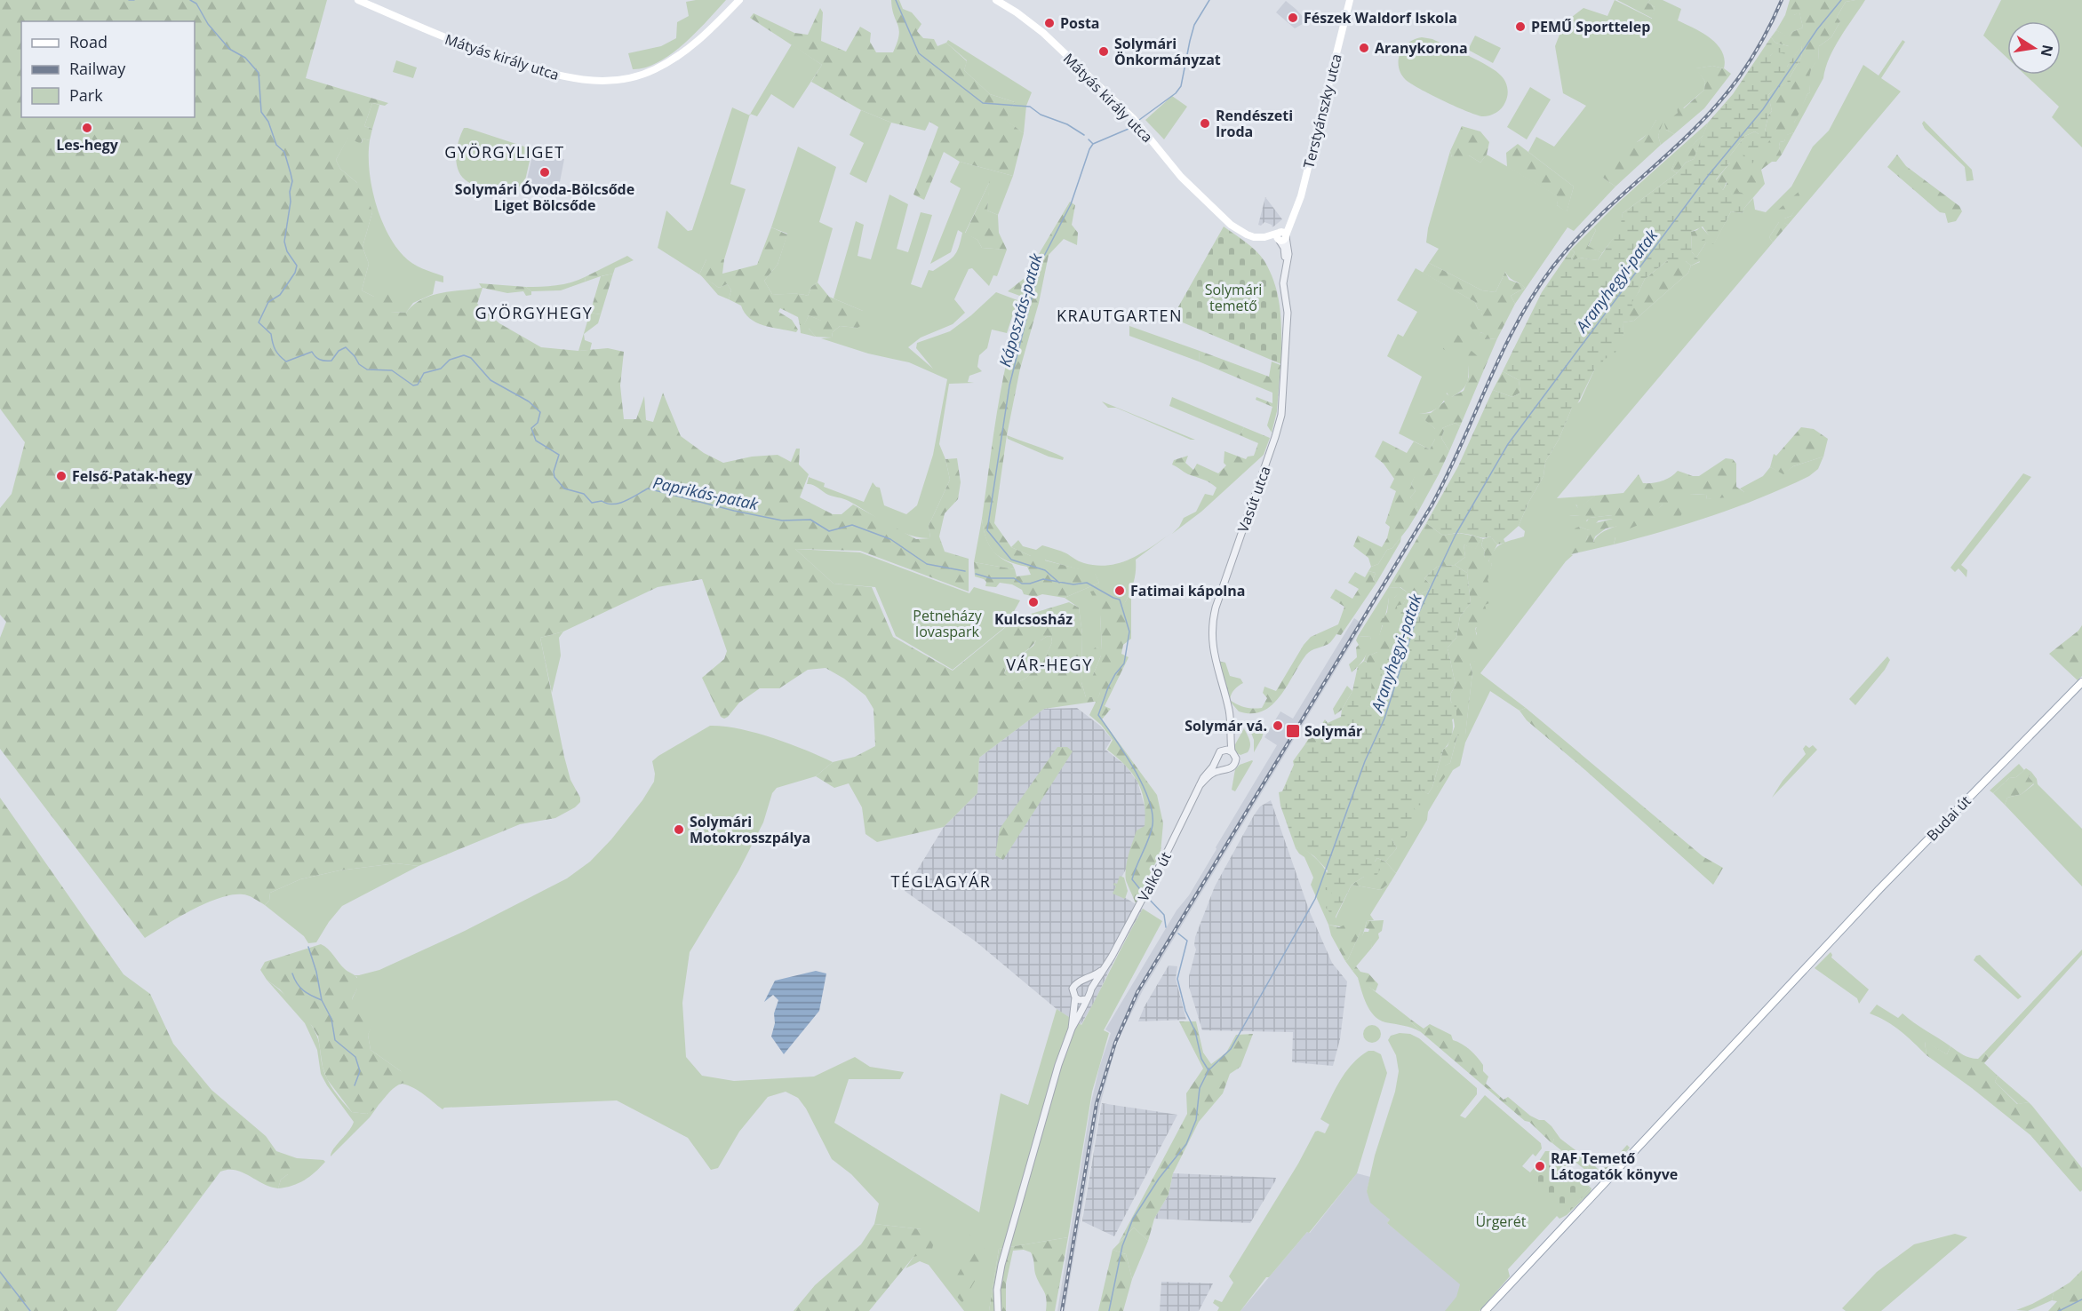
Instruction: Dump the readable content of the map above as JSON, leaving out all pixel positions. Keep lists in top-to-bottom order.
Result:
{
  "streets": {
    "main road": ["Mátyás király utca", "Terstyánszky utca", "Budai út"],
    "street": ["Vasút utca", "Valkó út"]
  },
  "crossings": [
    ["Mátyás király utca", "Terstyánszky utca"],
    ["Mátyás király utca", "Vasút utca"],
    ["Terstyánszky utca", "Vasút utca"],
    ["Vasút utca", "Valkó út"]
  ],
  "districts": [
    "GYÖRGYLIGET",
    "GYÖRGYHEGY",
    "KRAUTGARTEN",
    "VÁR-HEGY",
    "TÉGLAGYÁR"
  ],
  "water": ["Aranyhegyi-patak", "Káposztás-patak", "Paprikás-patak"],
  "parks": ["Solymári temető", "Petneházy lovaspark", "Ürgerét"],
  "places": {
    "other": [
      "Fészek Waldorf Iskola",
      "Posta",
      "PEMŰ Sporttelep",
      "Aranykorona",
      "Solymári Önkormányzat",
      "Rendészeti Iroda",
      "Les-hegy",
      "Solymári Óvoda-Bölcsőde Liget Bölcsőde",
      "Felső-Patak-hegy",
      "Fatimai kápolna",
      "Kulcsosház",
      "Solymár vá.",
      "Solymári Motokrosszpálya",
      "RAF Temető Látogatók könyve"
    ],
    "transit": ["Solymár"]
  },
  "legend": ["Road", "Railway", "Park"],
  "north": "right"
}
